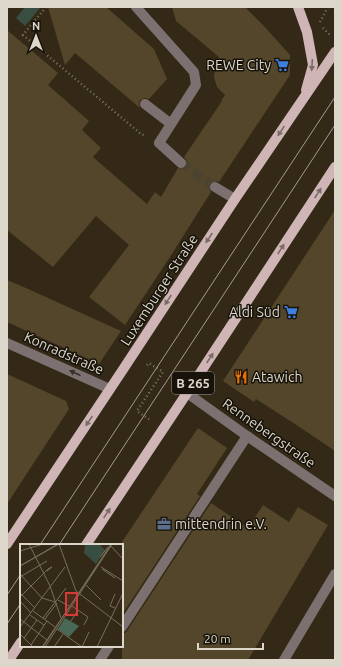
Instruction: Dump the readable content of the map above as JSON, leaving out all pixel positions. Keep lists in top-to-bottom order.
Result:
{
  "streets": {
    "main road": ["Luxemburger Straße", "B 265"],
    "street": ["Konradstraße", "Rennebergstraße"]
  },
  "crossings": [
    ["Luxemburger Straße", "Konradstraße"],
    ["B 265", "Rennebergstraße"]
  ],
  "one_way": ["Konradstraße"],
  "places": {
    "supermarket": ["REWE City", "Aldi Süd"],
    "restaurant": ["Atawich"],
    "office": ["mittendrin e.V."]
  },
  "scale_bar": "20 m",
  "north": "top"
}
